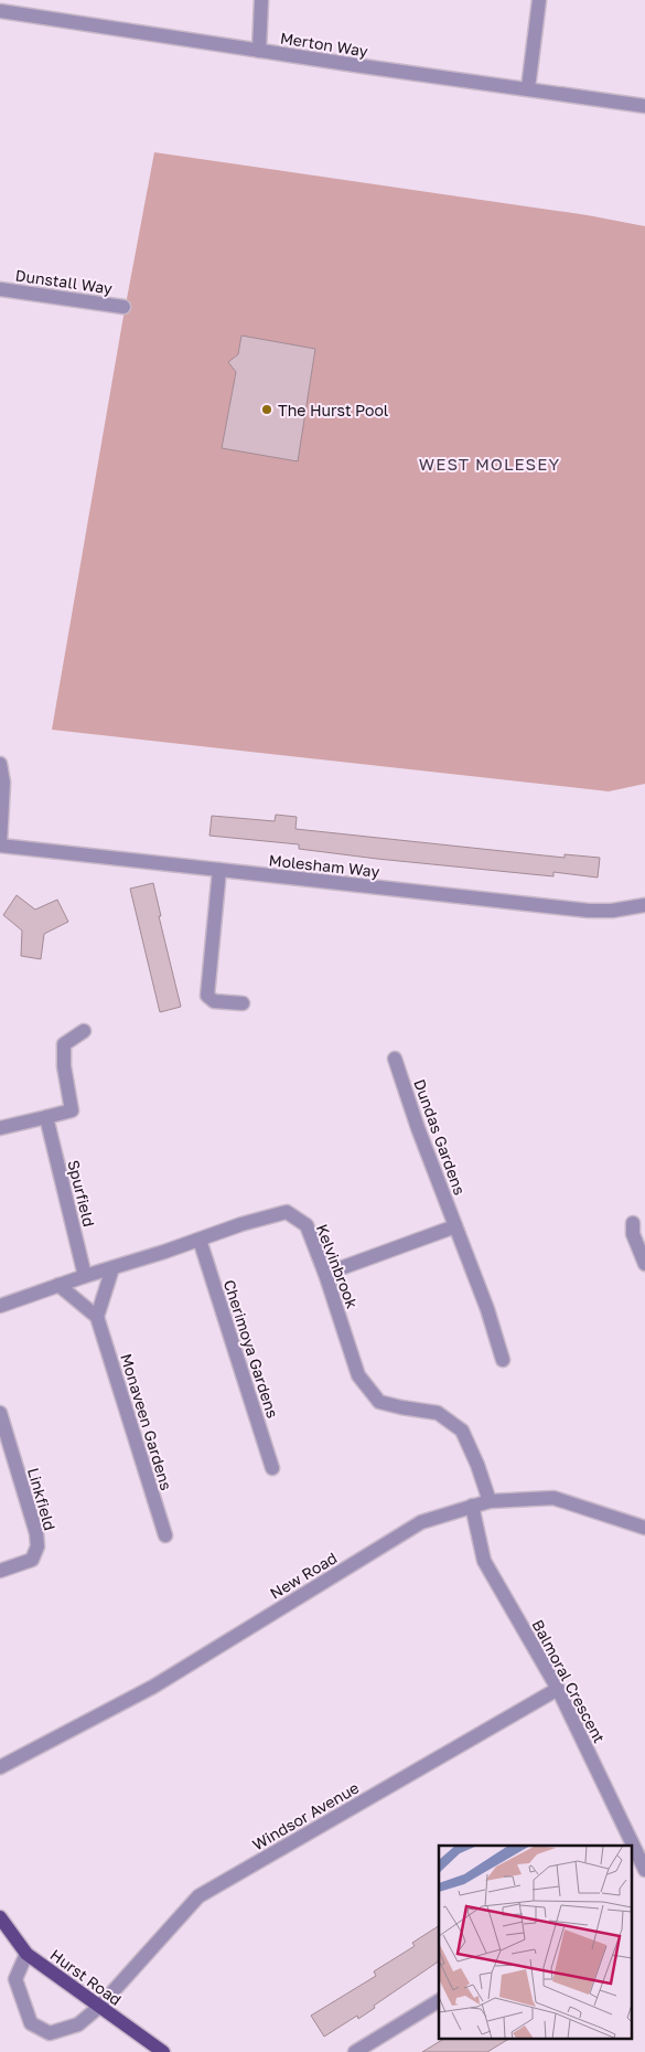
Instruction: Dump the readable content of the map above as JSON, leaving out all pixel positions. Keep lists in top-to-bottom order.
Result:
{
  "streets": {
    "main road": ["Hurst Road"],
    "street": [
      "Merton Way",
      "Dunstall Way",
      "Molesham Way",
      "Dundas Gardens",
      "Spurfield",
      "Kelvinbrook",
      "Cherimoya Gardens",
      "Monaveen Gardens",
      "Linkfield",
      "New Road",
      "Balmoral Crescent",
      "Windsor Avenue"
    ]
  },
  "crossings": [
    ["Spurfield", "Kelvinbrook"],
    ["Kelvinbrook", "Cherimoya Gardens"],
    ["Kelvinbrook", "New Road"],
    ["New Road", "Balmoral Crescent"],
    ["Balmoral Crescent", "Windsor Avenue"],
    ["Windsor Avenue", "Hurst Road"]
  ],
  "districts": ["WEST MOLESEY"],
  "places": ["The Hurst Pool"]
}
